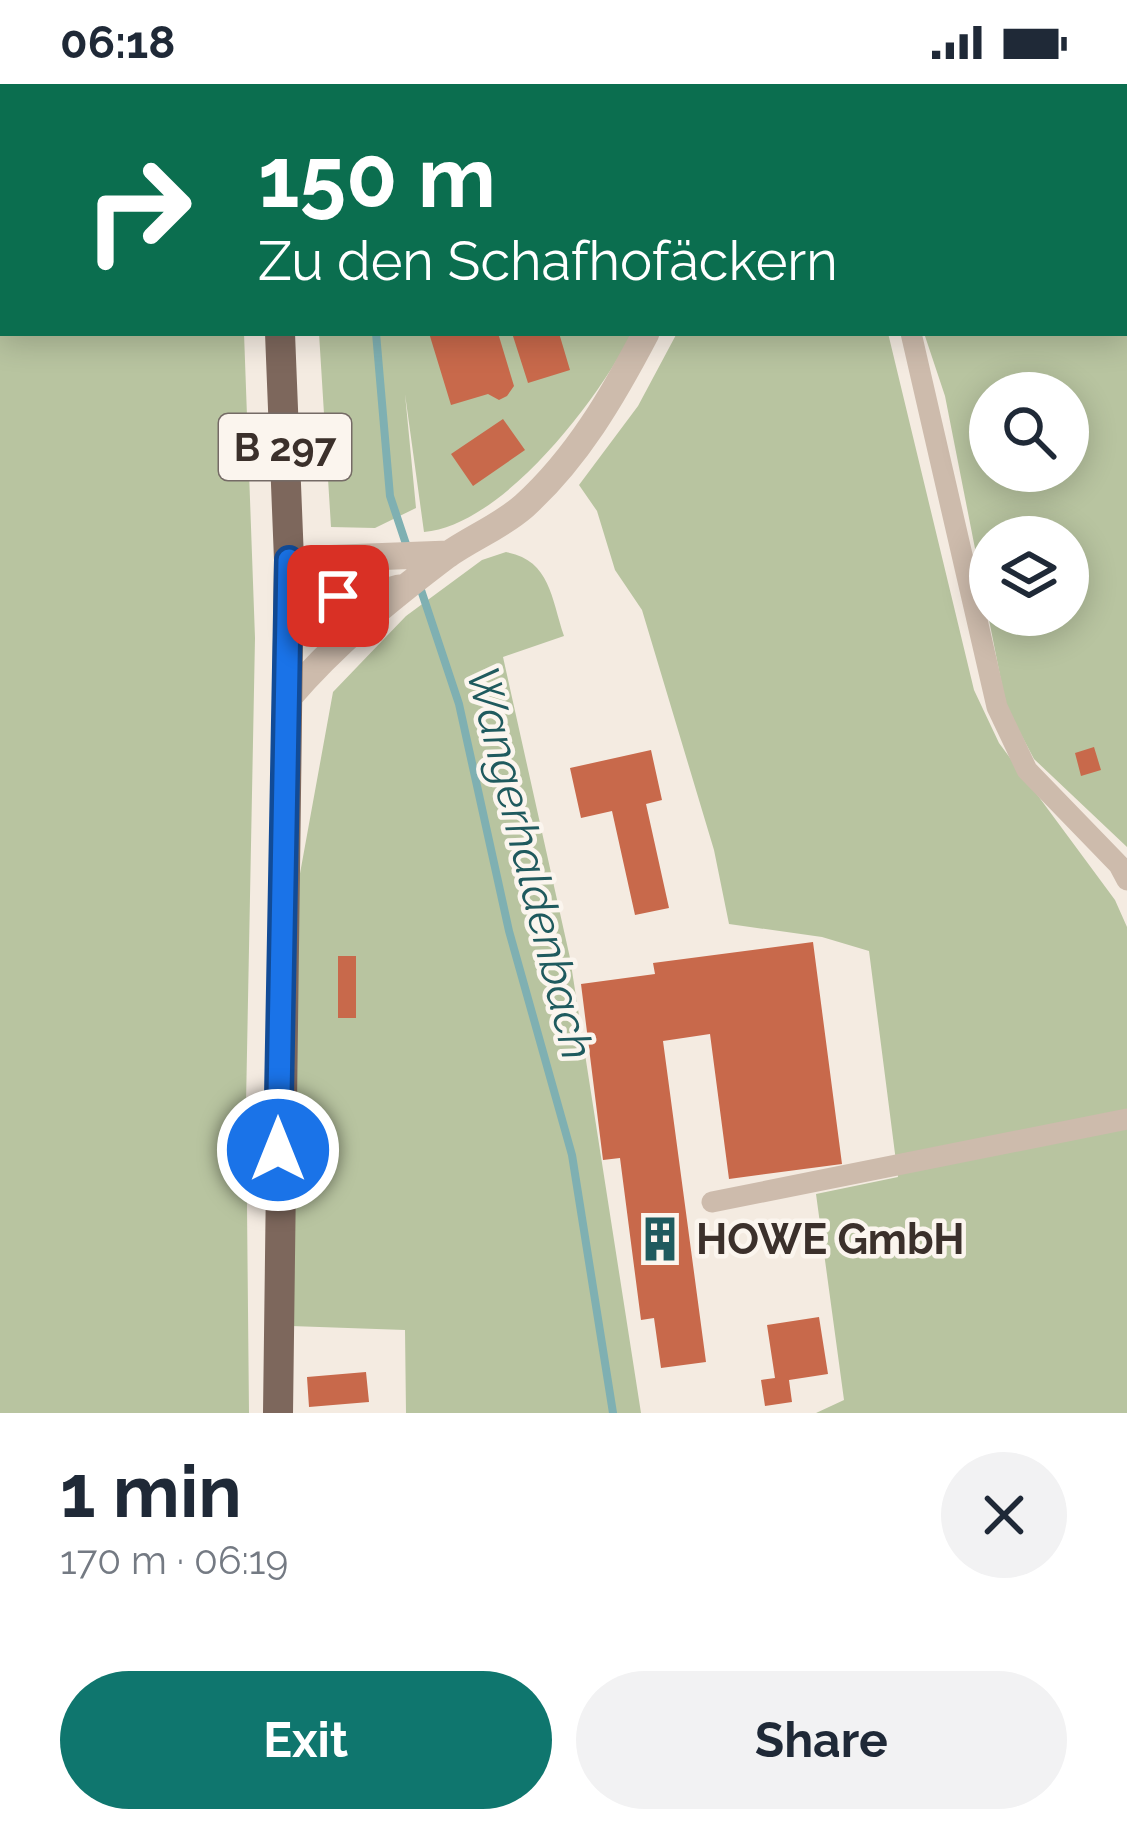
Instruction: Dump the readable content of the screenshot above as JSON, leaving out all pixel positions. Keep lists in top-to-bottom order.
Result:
{
  "streets": {
    "main road": ["B 297"]
  },
  "water": ["Wangerhaldenbach"],
  "places": {
    "building": ["HOWE GmbH"]
  },
  "page": {
    "status": "06:18",
    "turn": ["150 m", "Zu den Schafhofäckern"],
    "heading": ["1 min", "170 m · 06:19"],
    "buttons": ["Exit", "Share"]
  }
}
